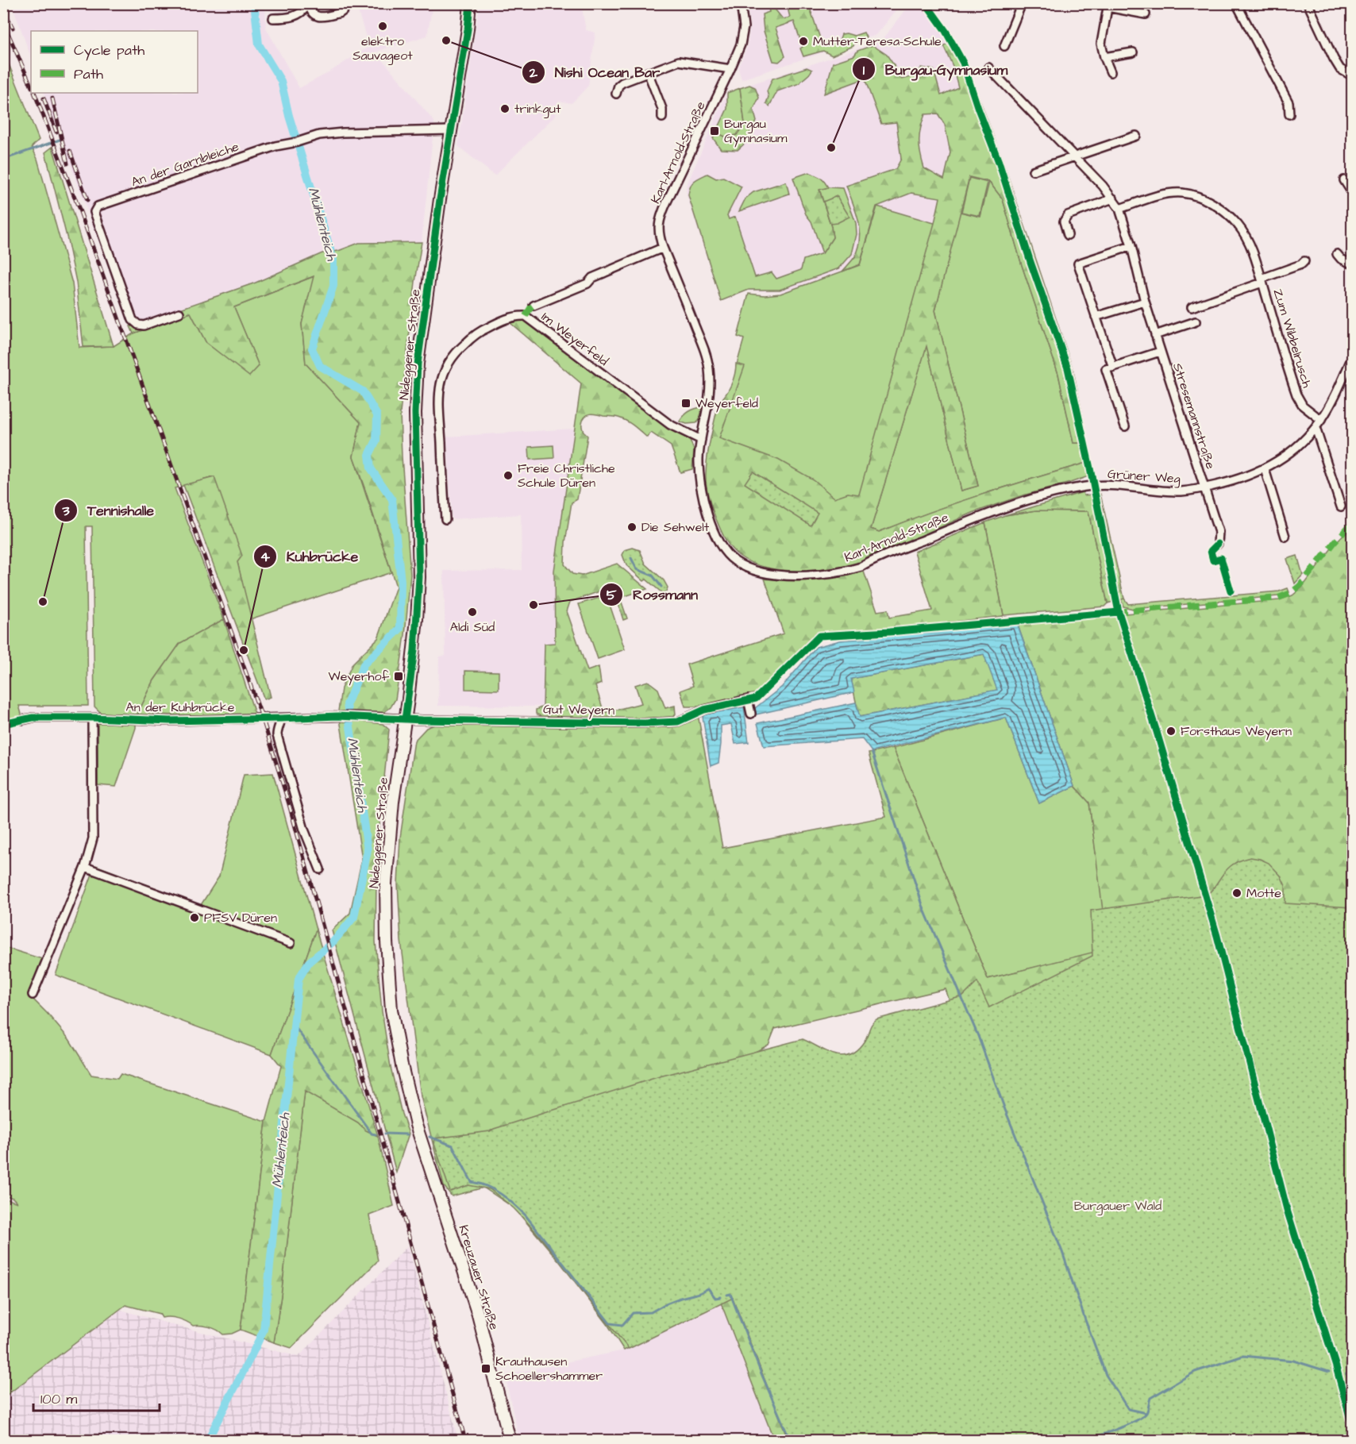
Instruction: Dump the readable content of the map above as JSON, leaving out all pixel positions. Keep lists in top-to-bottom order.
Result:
{
  "streets": {
    "main road": ["Nideggener Straße", "Kreuzauer Straße"],
    "street": [
      "Karl-Arnold-Straße",
      "An der Garnbleiche",
      "Zum Wibbelrusch",
      "Im Weyerfeld",
      "Stresemannstraße",
      "Grüner Weg",
      "An der Kuhbrücke",
      "Gut Weyern"
    ]
  },
  "crossings": [
    ["Karl-Arnold-Straße", "Im Weyerfeld"],
    ["Karl-Arnold-Straße", "Grüner Weg"],
    ["An der Garnbleiche", "Nideggener Straße"],
    ["Zum Wibbelrusch", "Stresemannstraße"],
    ["Zum Wibbelrusch", "Grüner Weg"],
    ["Nideggener Straße", "An der Kuhbrücke"],
    ["Nideggener Straße", "Gut Weyern"],
    ["Nideggener Straße", "Kreuzauer Straße"],
    ["Stresemannstraße", "Grüner Weg"],
    ["An der Kuhbrücke", "Gut Weyern"]
  ],
  "water": ["Mühlenteich"],
  "parks": ["Burgauer Wald"],
  "places": {
    "other": [
      "elektro Sauvageot",
      "Nishi Ocean Bar",
      "Mutter-Teresa-Schule",
      "trinkgut",
      "Burgau-Gymnasium",
      "Freie Christliche Schule Düren",
      "Die Sehwelt",
      "Tennishalle",
      "Rossmann",
      "Aldi Süd",
      "Kuhbrücke",
      "Forsthaus Weyern",
      "Motte",
      "PFSV Düren"
    ],
    "transit": [
      "Burgau Gymnasium",
      "Weyerfeld",
      "Weyerhof",
      "Krauthausen Schoellershammer"
    ]
  },
  "legend": ["Cycle path", "Path"],
  "scale_bar": "100 m"
}
